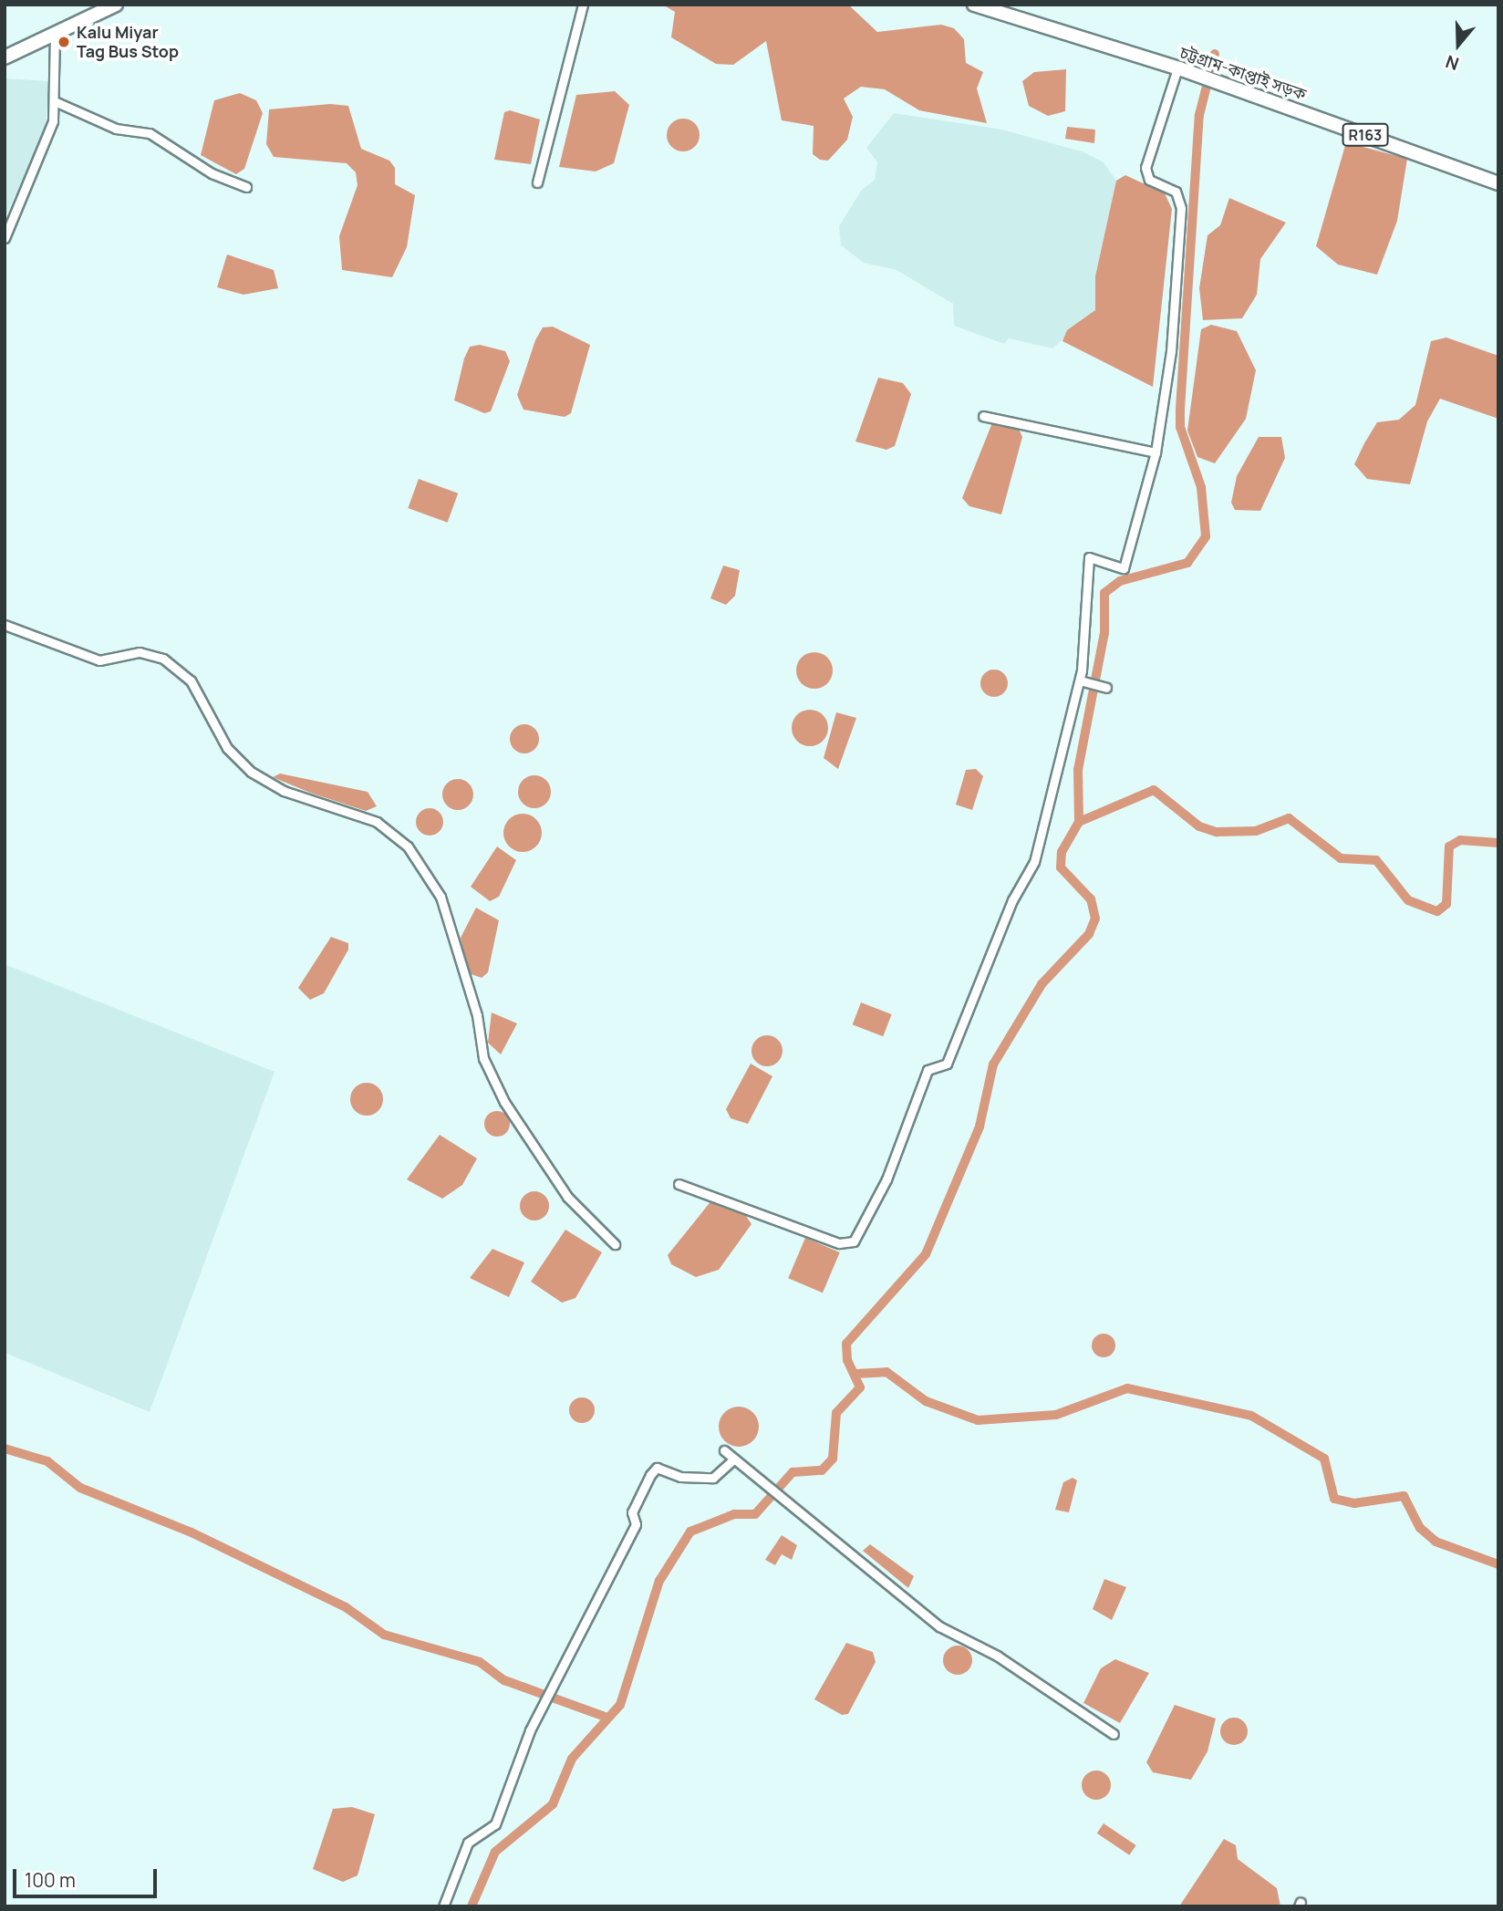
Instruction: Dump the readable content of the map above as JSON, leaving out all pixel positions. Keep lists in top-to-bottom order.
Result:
{
  "streets": {
    "main road": ["চট্টগ্রাম-কাপ্তাই সড়ক", "R163"]
  },
  "places": ["Kalu Miyar Tag Bus Stop"],
  "scale_bar": "100 m",
  "north": "bottom"
}
